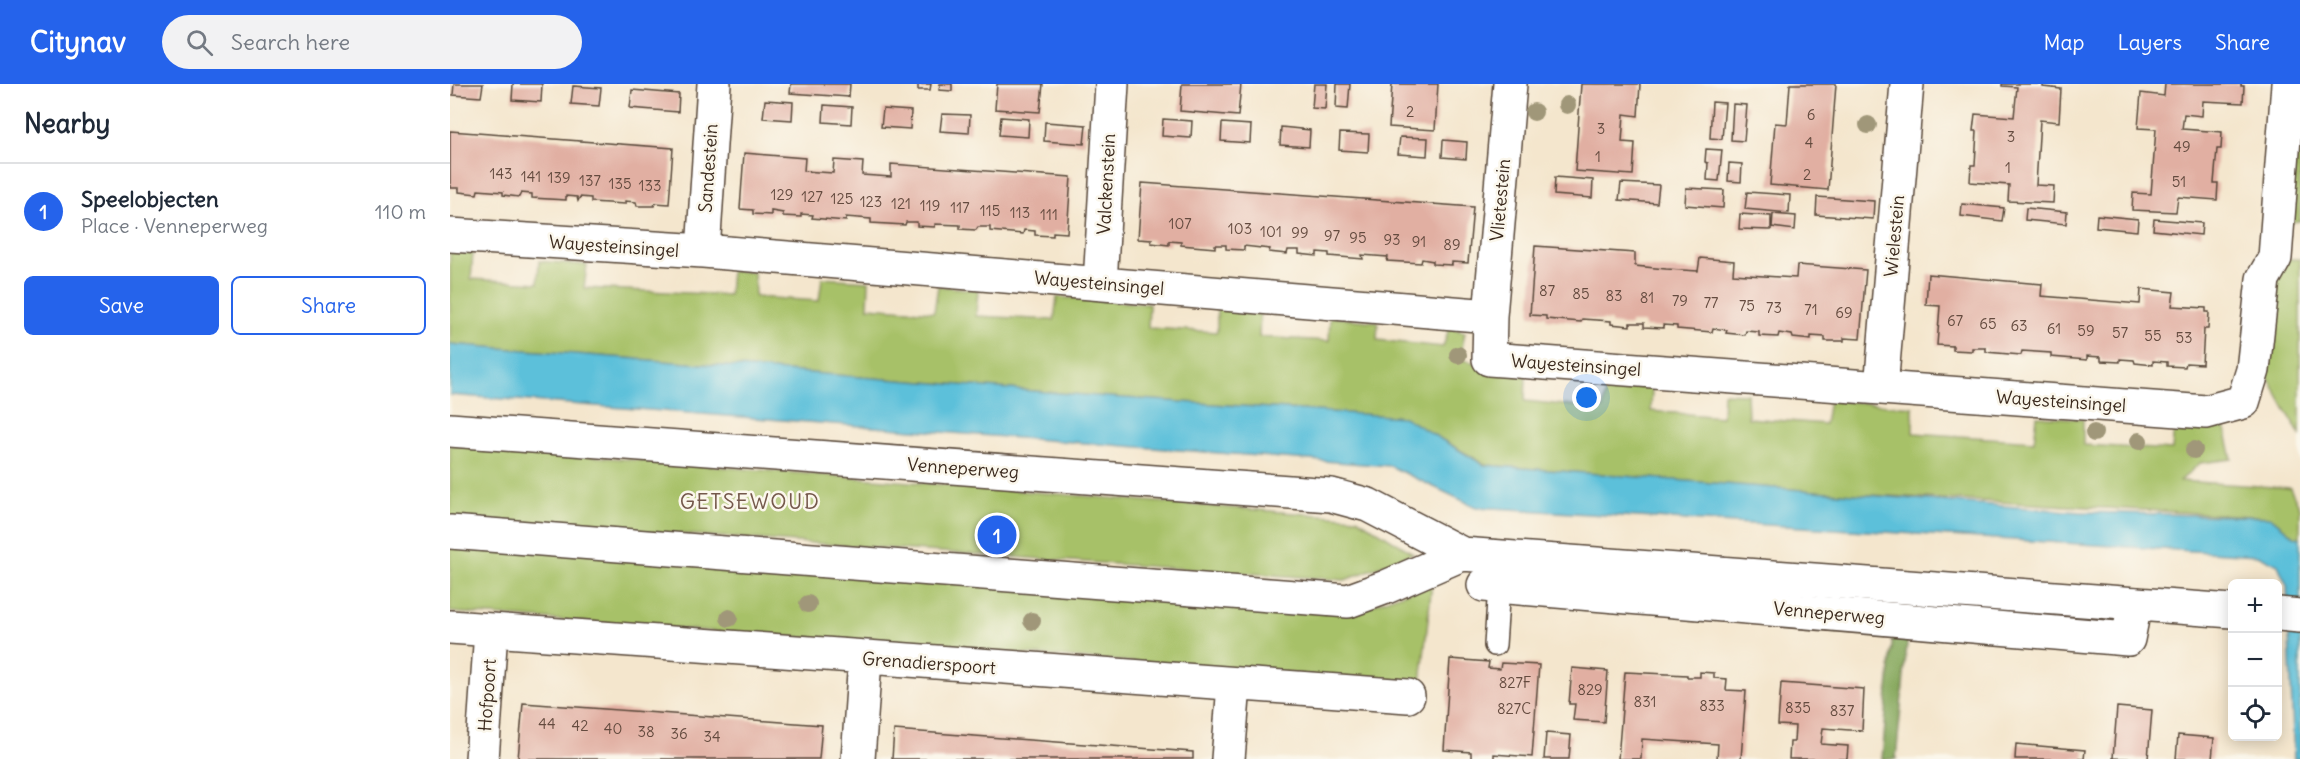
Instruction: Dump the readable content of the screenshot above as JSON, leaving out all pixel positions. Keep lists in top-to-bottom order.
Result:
{
  "streets": {
    "street": [
      "Sandestein",
      "Valckenstein",
      "Vlietestein",
      "Wielestein",
      "Wayesteinsingel",
      "Venneperweg",
      "Grenadierspoort",
      "Hofpoort"
    ]
  },
  "crossings": [
    ["Sandestein", "Wayesteinsingel"],
    ["Valckenstein", "Wayesteinsingel"],
    ["Vlietestein", "Wayesteinsingel"],
    ["Wielestein", "Wayesteinsingel"],
    ["Grenadierspoort", "Hofpoort"]
  ],
  "districts": ["GETSEWOUD"],
  "house_numbers": [
    "2",
    "6",
    "3",
    "3",
    "4",
    "49",
    "1",
    "1",
    "143",
    "2",
    "141",
    "139",
    "137",
    "51",
    "135",
    "133",
    "129",
    "127",
    "125",
    "123",
    "121",
    "119",
    "117",
    "115",
    "113",
    "111",
    "107",
    "103",
    "101",
    "99",
    "97",
    "95",
    "93",
    "91",
    "89",
    "87",
    "85",
    "83",
    "81",
    "79",
    "77",
    "75",
    "73",
    "71",
    "69",
    "67",
    "65",
    "63",
    "61",
    "59",
    "57",
    "55",
    "53",
    "827F",
    "829",
    "831",
    "833",
    "835",
    "827C",
    "837",
    "44",
    "42",
    "40",
    "38",
    "36",
    "34"
  ],
  "page": {
    "header": "Citynav",
    "search": "Search here",
    "nav": ["Map", "Layers", "Share"],
    "heading": "Nearby",
    "list": [
      {
        "mark": "1",
        "name": "Speelobjecten",
        "note": "Place · Venneperweg",
        "value": "110 m"
      }
    ],
    "buttons": ["Save", "Share"],
    "pins": "1",
    "map_buttons": ["+", "−"]
  }
}
